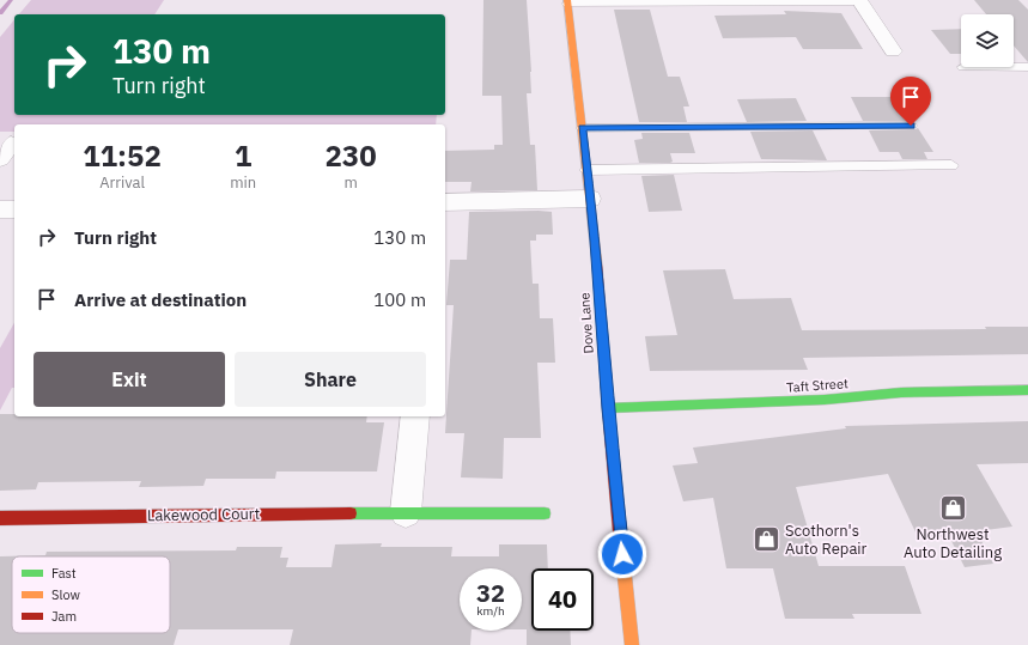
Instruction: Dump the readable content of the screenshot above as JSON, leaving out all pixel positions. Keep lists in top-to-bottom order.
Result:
{
  "streets": {
    "street": ["Dove Lane", "Taft Street", "Lakewood Court"]
  },
  "crossings": [
    ["Dove Lane", "Taft Street"]
  ],
  "places": {
    "shop": ["Northwest Auto Detailing", "Scothorn's Auto Repair"]
  },
  "legend": ["Fast", "Slow", "Jam"],
  "page": {
    "turn": ["130 m", "Turn right"],
    "eta": [
      "11:52",
      "Arrival",
      "1",
      "min",
      "230",
      "m"
    ],
    "list": [
      {
        "name": "Turn right",
        "value": "130 m"
      },
      {
        "name": "Arrive at destination",
        "value": "100 m"
      }
    ],
    "buttons": ["Exit", "Share"],
    "speed": "32 km/h",
    "limit": "40"
  }
}
